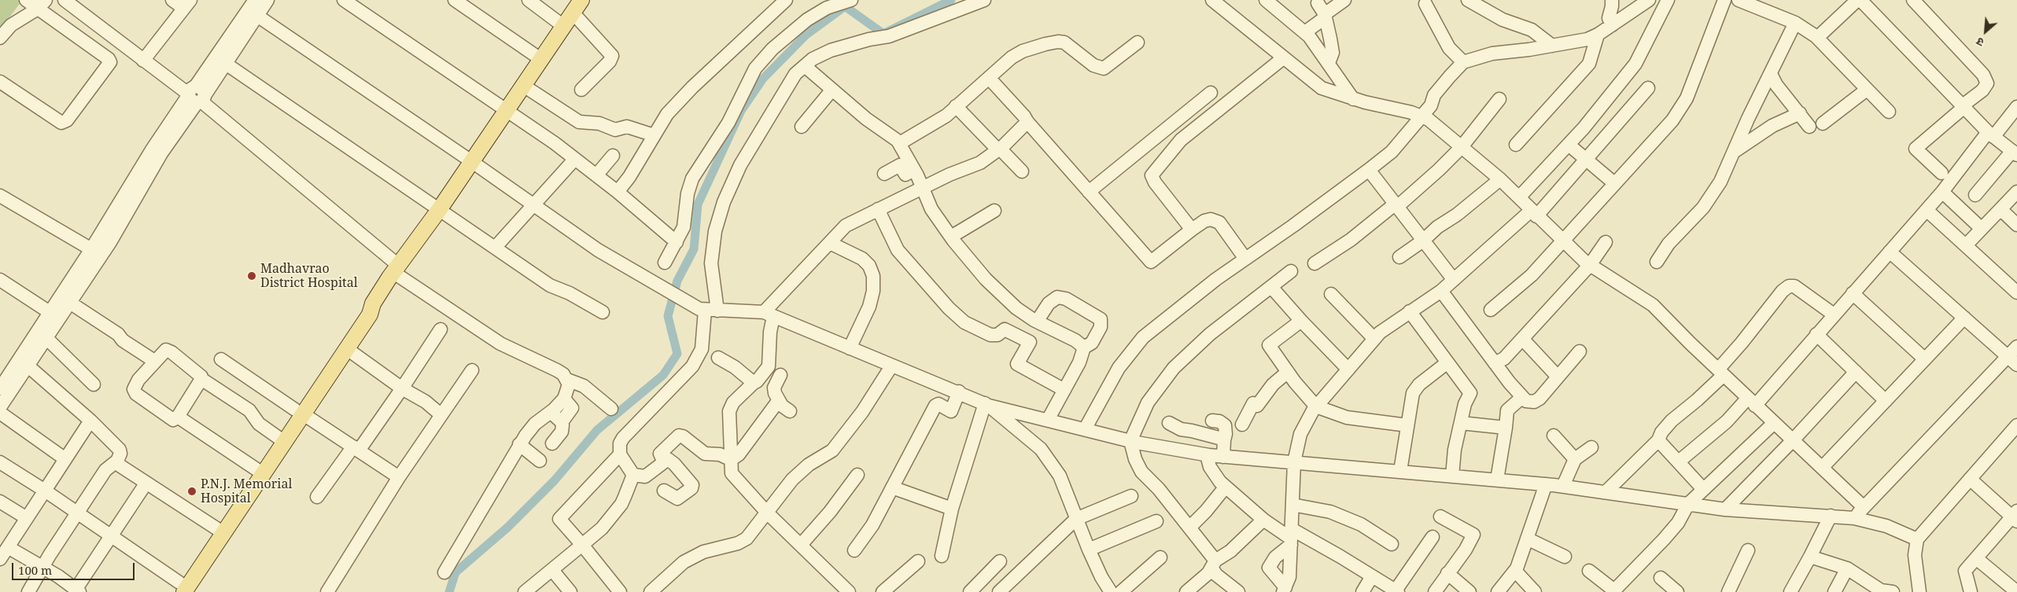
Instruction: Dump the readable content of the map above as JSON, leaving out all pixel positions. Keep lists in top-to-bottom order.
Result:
{
  "places": ["Madhavrao District Hospital", "P.N.J. Memorial Hospital"],
  "scale_bar": "100 m",
  "north": "bottom left"
}
